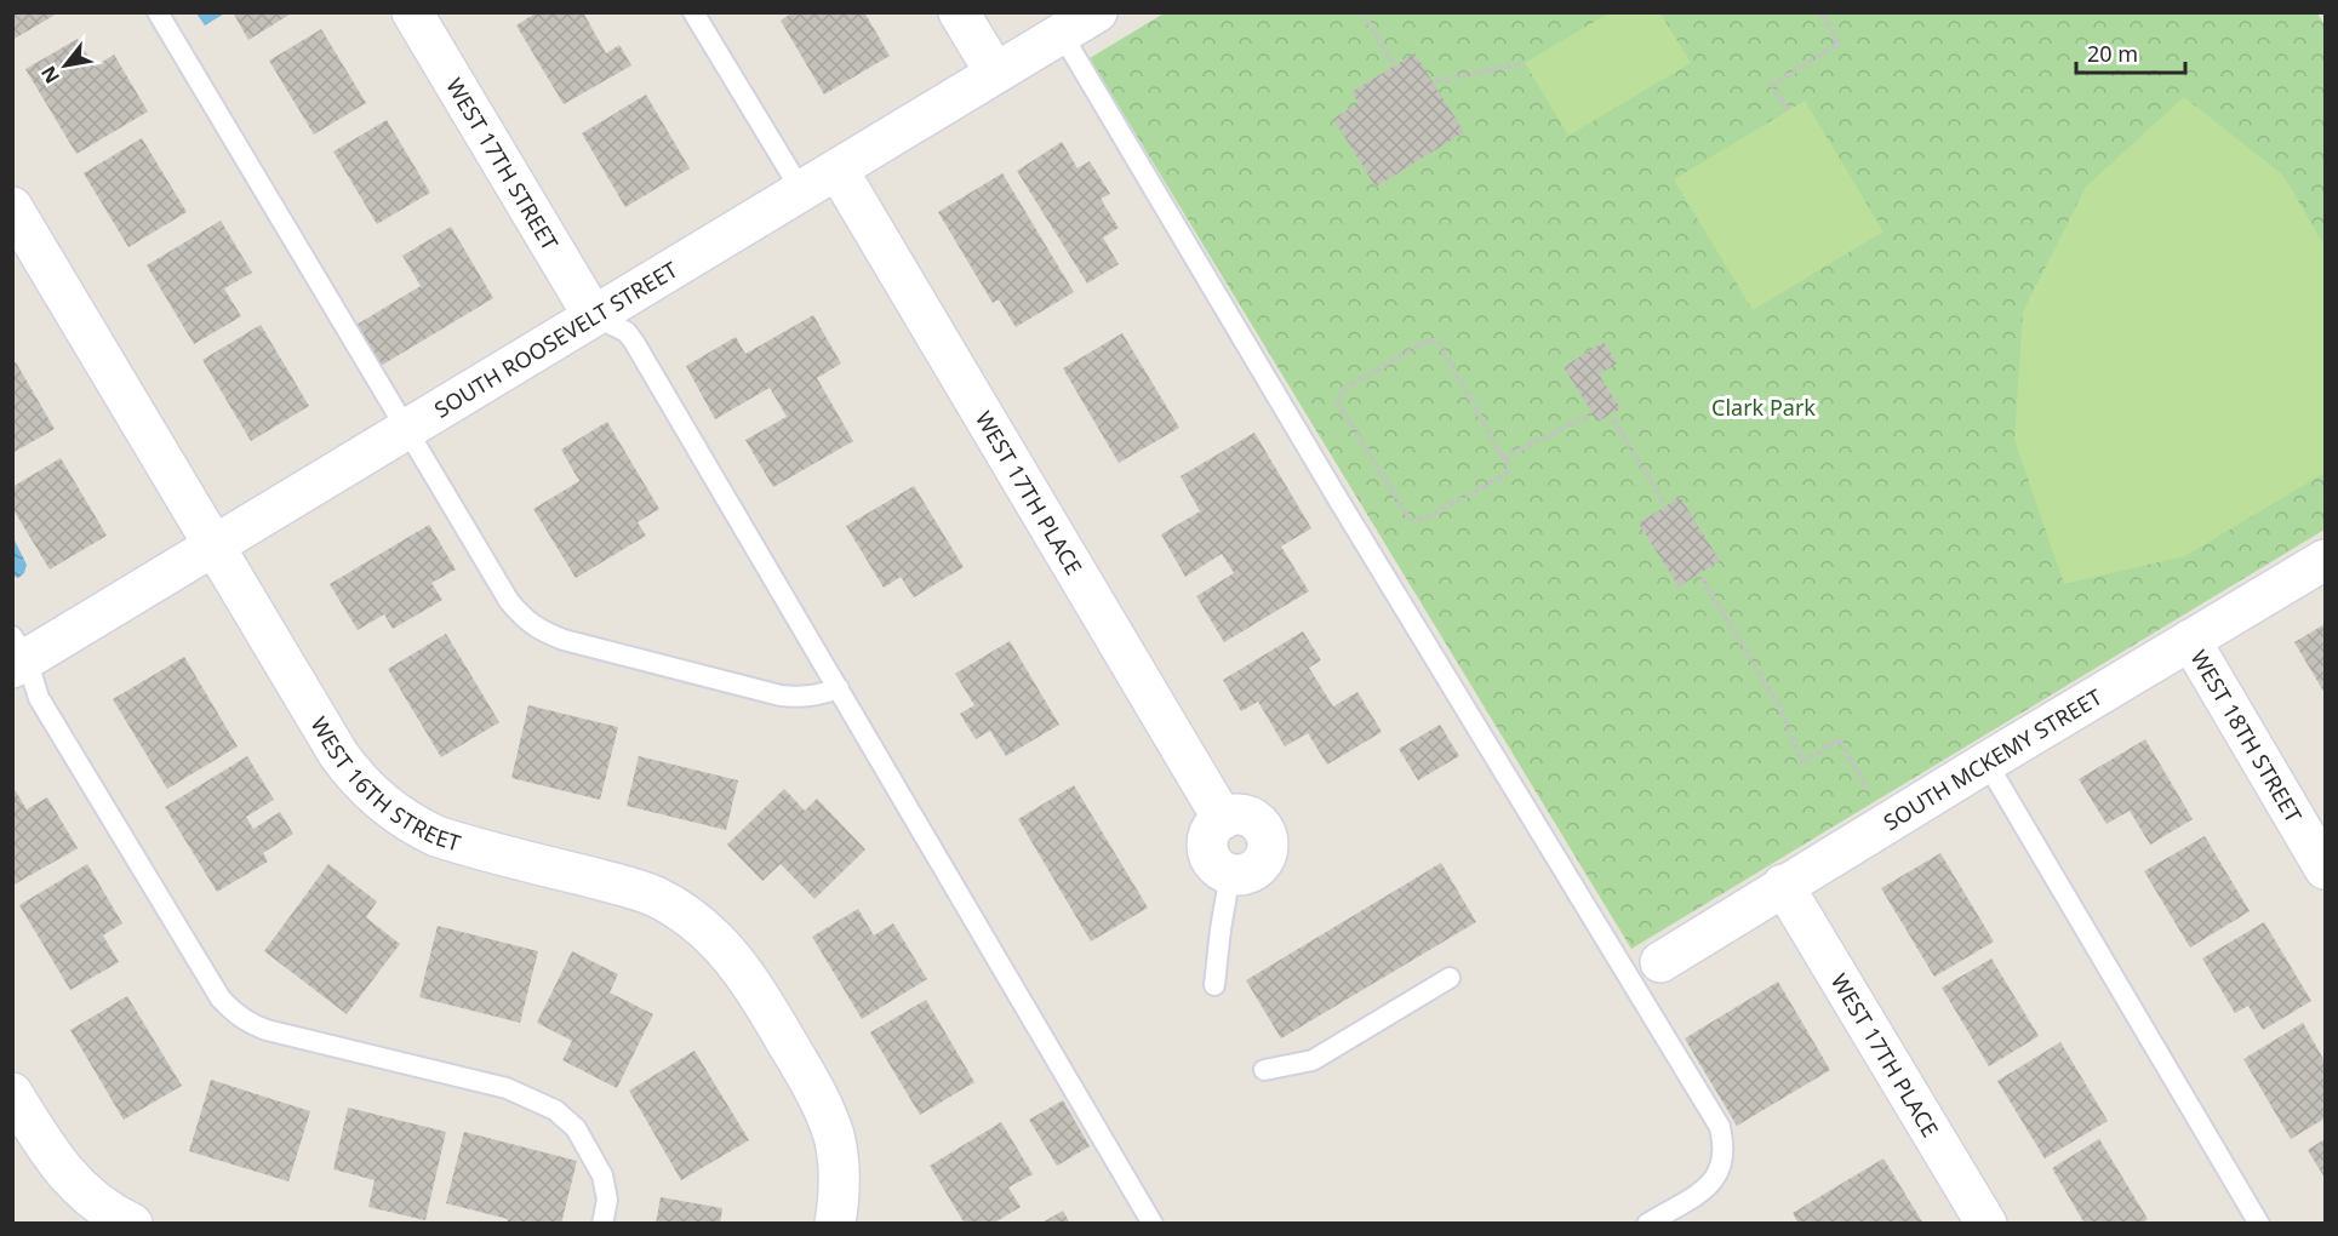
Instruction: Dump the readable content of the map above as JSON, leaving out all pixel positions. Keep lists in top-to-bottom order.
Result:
{
  "streets": {
    "street": [
      "WEST 17TH STREET",
      "SOUTH ROOSEVELT STREET",
      "WEST 17TH PLACE",
      "WEST 18TH STREET",
      "SOUTH MCKEMY STREET",
      "WEST 16TH STREET"
    ]
  },
  "crossings": [
    ["WEST 17TH STREET", "SOUTH ROOSEVELT STREET"],
    ["SOUTH ROOSEVELT STREET", "WEST 17TH PLACE"],
    ["SOUTH ROOSEVELT STREET", "WEST 16TH STREET"],
    ["WEST 17TH PLACE", "SOUTH MCKEMY STREET"],
    ["WEST 18TH STREET", "SOUTH MCKEMY STREET"]
  ],
  "parks": ["Clark Park"],
  "scale_bar": "20 m",
  "north": "bottom left"
}
